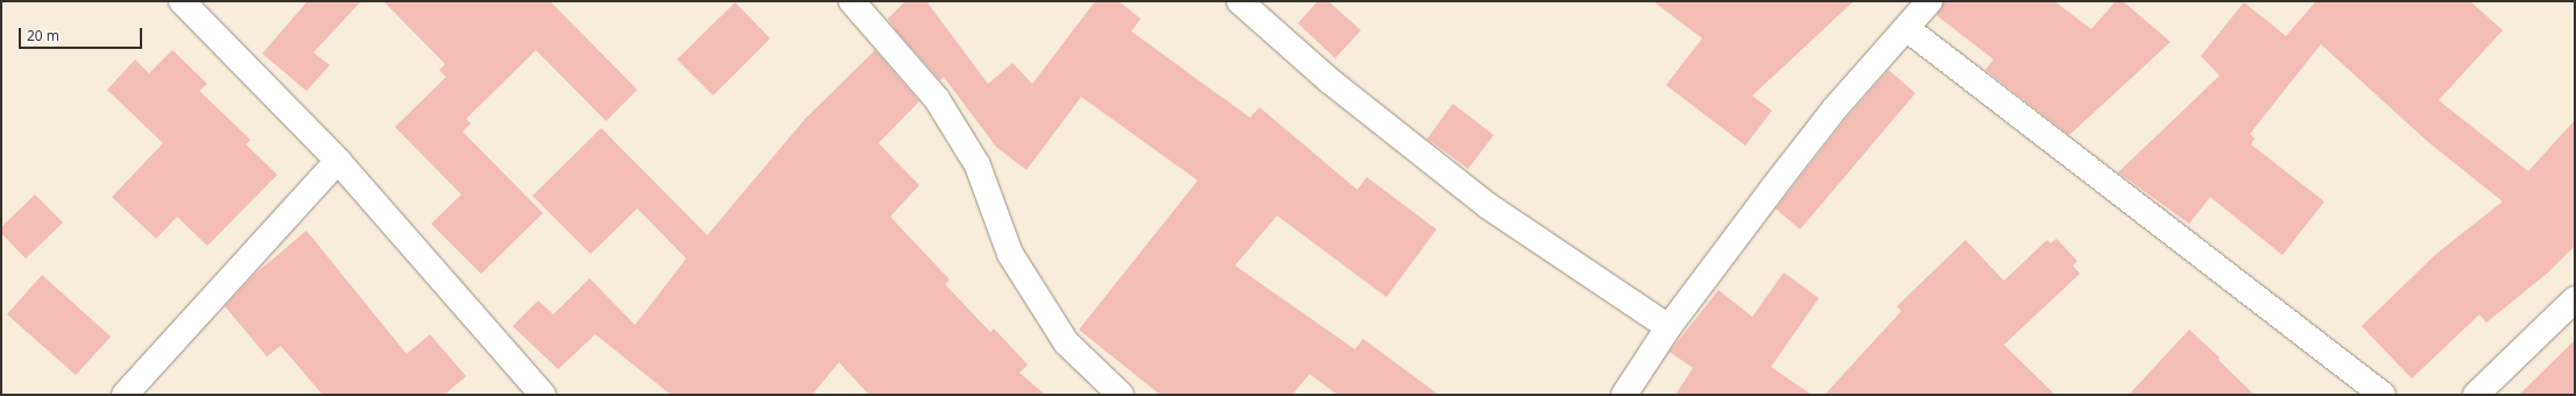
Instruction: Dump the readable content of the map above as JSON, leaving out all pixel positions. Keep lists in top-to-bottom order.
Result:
{
  "scale_bar": "20 m"
}
